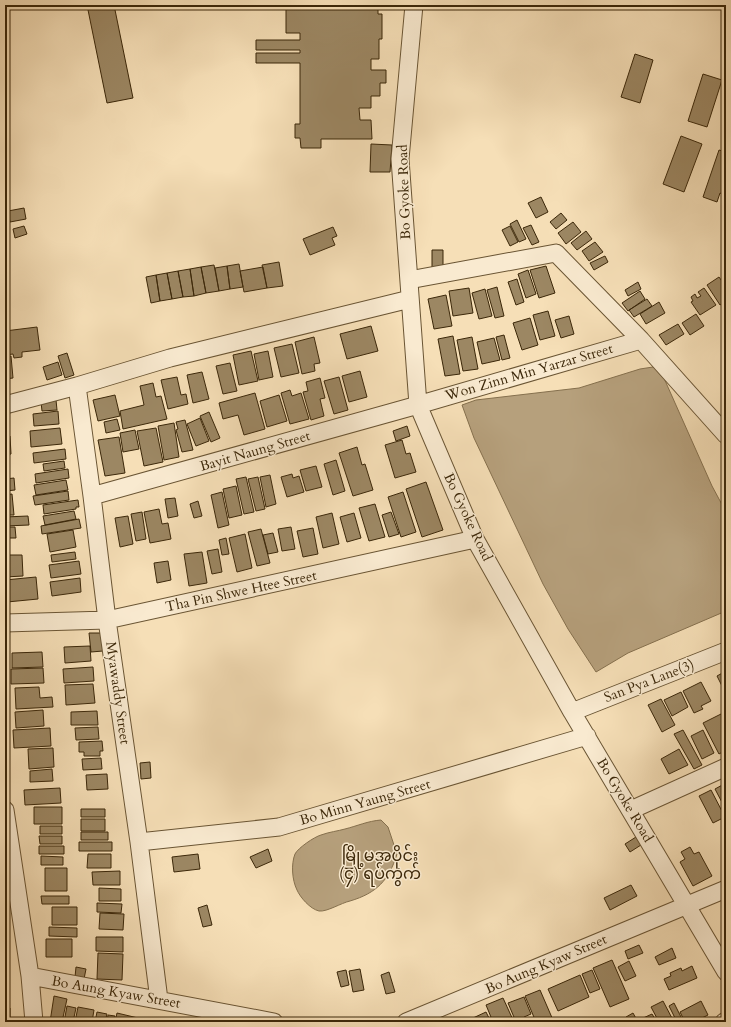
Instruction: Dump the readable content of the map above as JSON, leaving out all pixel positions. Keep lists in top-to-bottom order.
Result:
{
  "streets": {
    "street": [
      "Bo Gyoke Road",
      "Won Zinn Min Yarzar Street",
      "Bayit Naung Street",
      "Tha Pin Shwe Htee Street",
      "San Pya Lane(3)",
      "Myawaddy Street",
      "Bo Minn Yaung Street",
      "Bo Aung Kyaw Street"
    ]
  },
  "crossings": [
    ["Bo Gyoke Road", "Won Zinn Min Yarzar Street"],
    ["Bo Gyoke Road", "Bayit Naung Street"],
    ["Bo Gyoke Road", "Tha Pin Shwe Htee Street"],
    ["Bo Gyoke Road", "San Pya Lane(3)"],
    ["Bo Gyoke Road", "Bo Minn Yaung Street"],
    ["Bo Gyoke Road", "Bo Aung Kyaw Street"],
    ["Won Zinn Min Yarzar Street", "Bayit Naung Street"],
    ["Bayit Naung Street", "Myawaddy Street"],
    ["Tha Pin Shwe Htee Street", "Myawaddy Street"],
    ["Myawaddy Street", "Bo Minn Yaung Street"],
    ["Myawaddy Street", "Bo Aung Kyaw Street"]
  ],
  "districts": ["မြို့မအပိုင်း (၄) ရပ်ကွက်"]
}
